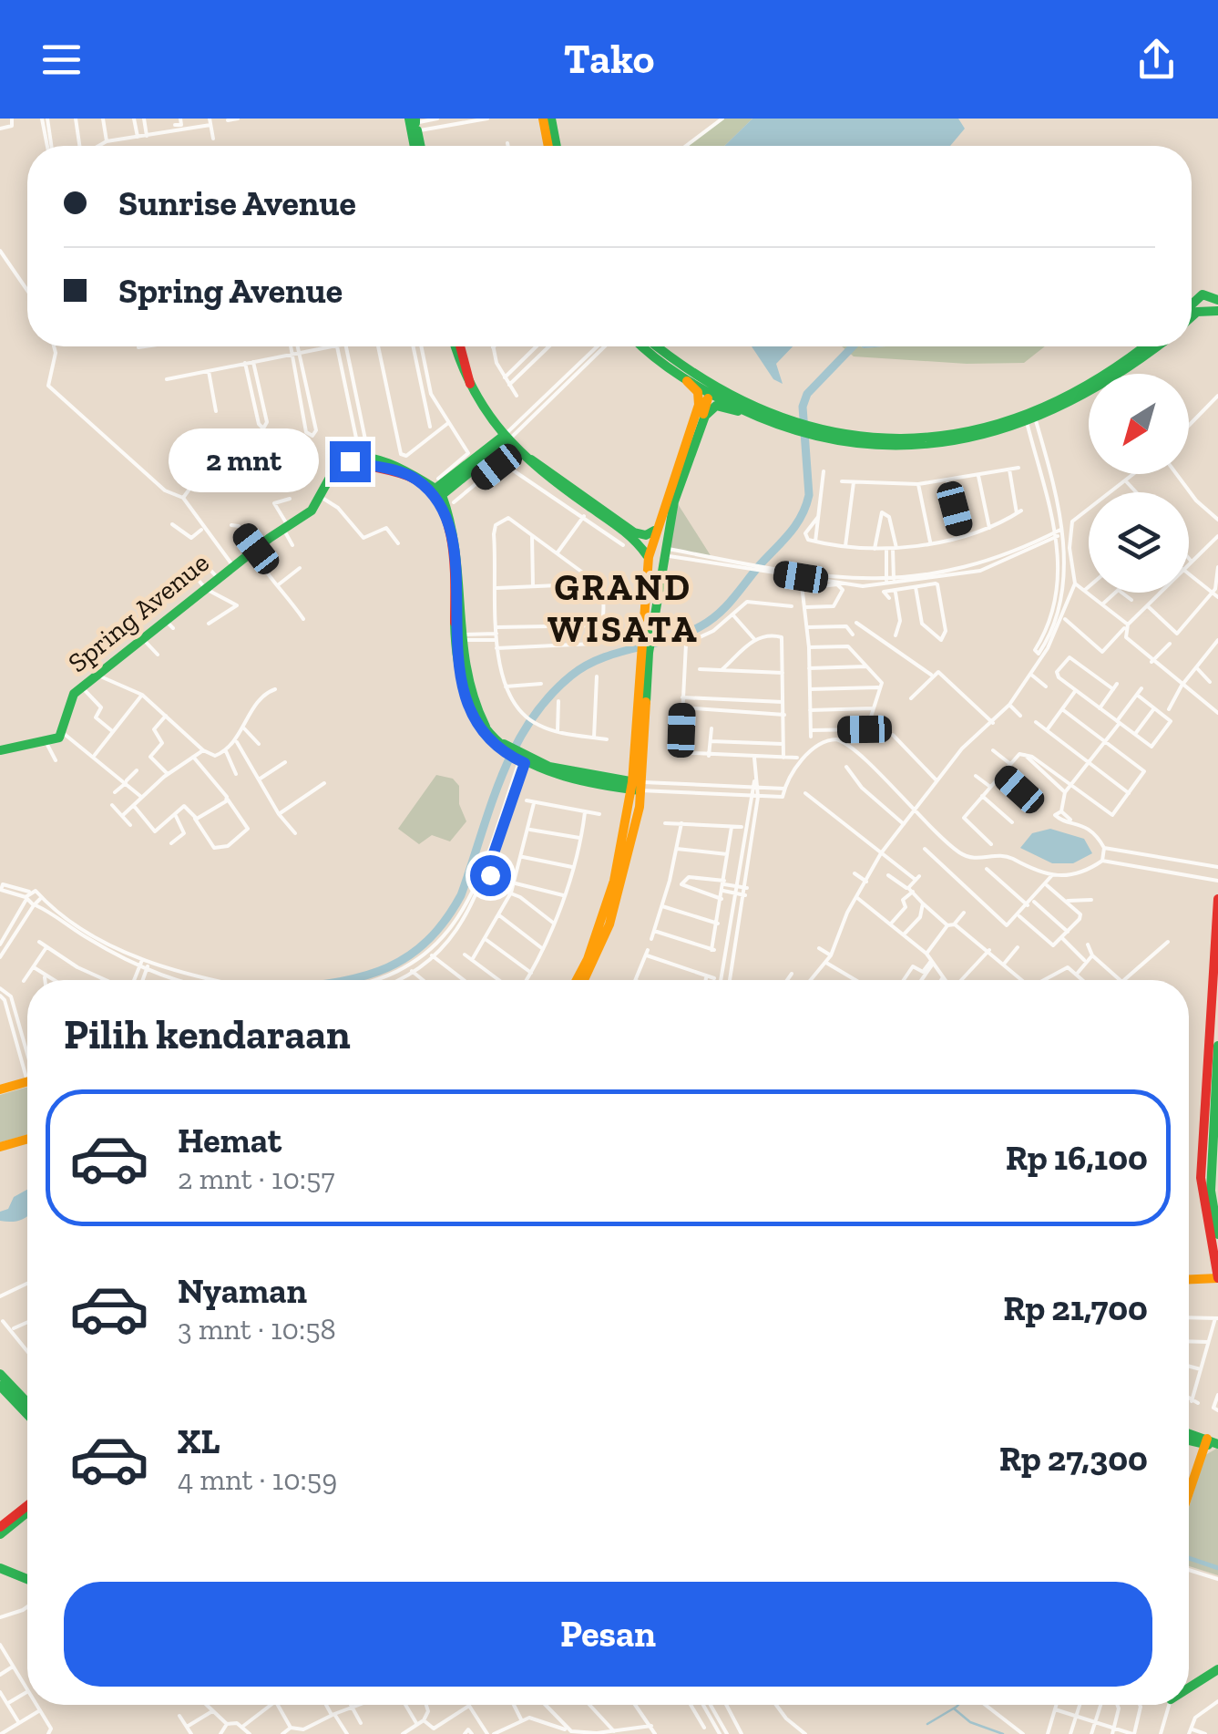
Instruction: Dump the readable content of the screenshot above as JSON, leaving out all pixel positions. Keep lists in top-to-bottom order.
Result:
{
  "streets": {
    "street": ["Spring Avenue"]
  },
  "districts": ["GRAND WISATA"],
  "north": "bottom left",
  "page": {
    "header": "Tako",
    "banner": ["Sunrise Avenue", "Spring Avenue"],
    "bubble": "2 mnt",
    "heading": "Pilih kendaraan",
    "list": [
      {
        "name": "Hemat",
        "note": "2 mnt · 10:57",
        "value": "Rp 16,100"
      },
      {
        "name": "Nyaman",
        "note": "3 mnt · 10:58",
        "value": "Rp 21,700"
      },
      {
        "name": "XL",
        "note": "4 mnt · 10:59",
        "value": "Rp 27,300"
      }
    ],
    "buttons": "Pesan"
  }
}
